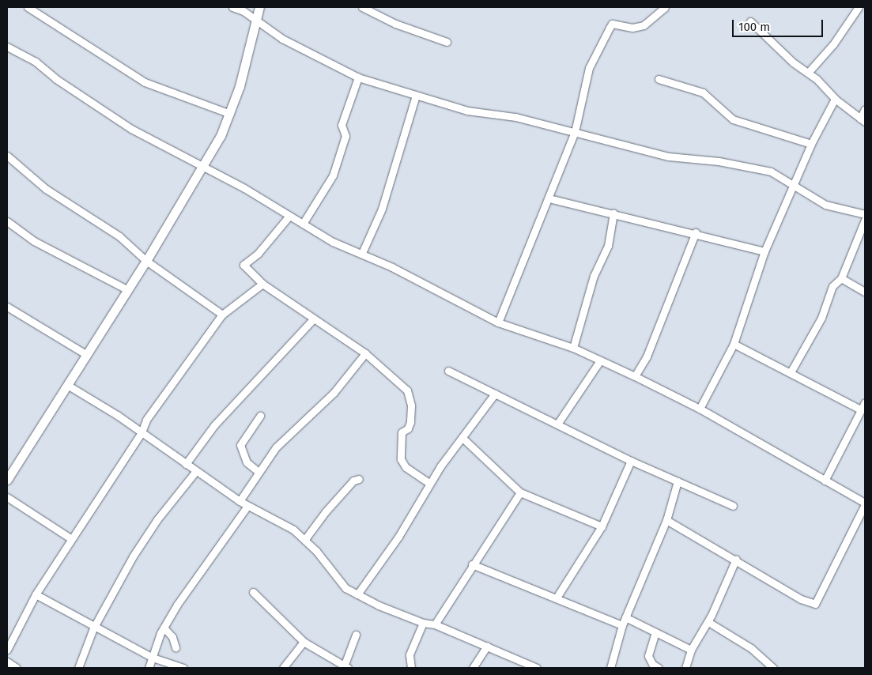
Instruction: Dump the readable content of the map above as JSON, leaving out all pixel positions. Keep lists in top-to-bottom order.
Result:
{
  "scale_bar": "100 m"
}
